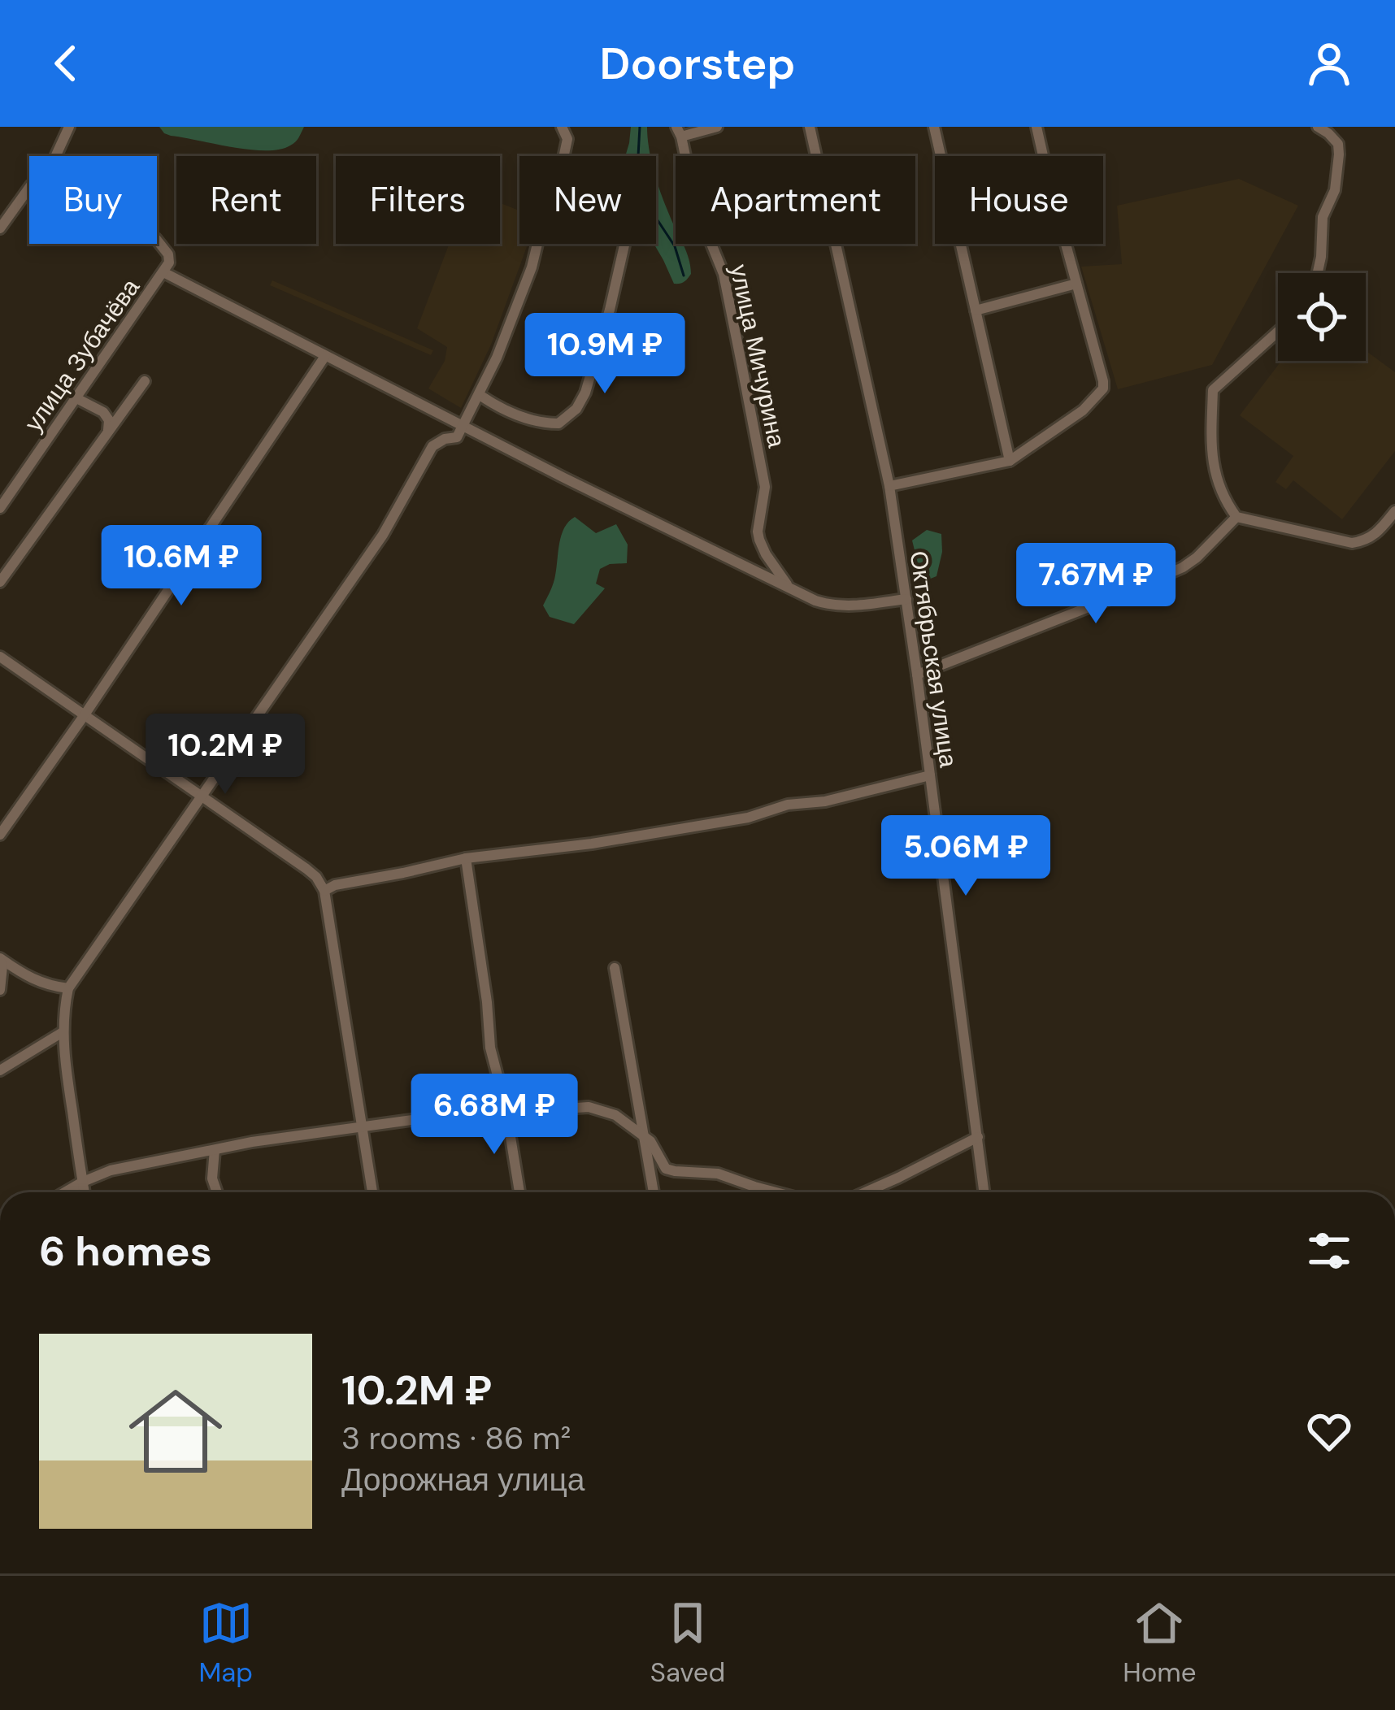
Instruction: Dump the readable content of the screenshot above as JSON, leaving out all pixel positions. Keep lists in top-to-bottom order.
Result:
{
  "streets": {
    "street": ["улица Зубачёва", "улица Мичурина", "Октябрьская улица"]
  },
  "page": {
    "header": "Doorstep",
    "chip": [
      "Buy",
      "Rent",
      "Filters",
      "New",
      "Apartment",
      "House"
    ],
    "price": [
      "10.9M ₽",
      "10.6M ₽",
      "7.67M ₽",
      "10.2M ₽",
      "5.06M ₽",
      "6.68M ₽"
    ],
    "heading": "6 homes",
    "list": [
      {
        "name": "10.2M ₽",
        "note": "3 rooms · 86 m² · Дорожная улица"
      }
    ],
    "tabs": ["Map", "Saved", "Home"]
  }
}
